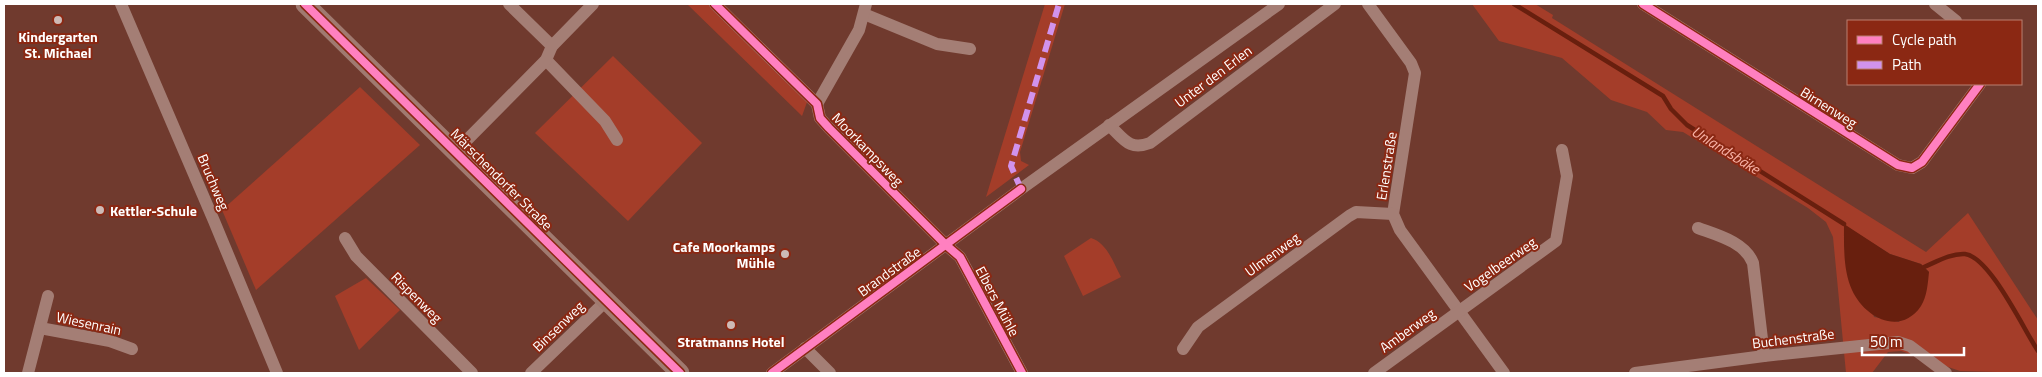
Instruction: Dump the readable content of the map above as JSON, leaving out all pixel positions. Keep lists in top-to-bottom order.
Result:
{
  "streets": {
    "street": [
      "Unter den Erlen",
      "Birnenweg",
      "Moorkampsweg",
      "Erlenstraße",
      "Märschendorfer Straße",
      "Bruchweg",
      "Ulmenweg",
      "Vogelbeerweg",
      "Brandstraße",
      "Rispenweg",
      "Elbers Mühle",
      "Wiesenrain",
      "Binsenweg",
      "Amberweg",
      "Buchenstraße"
    ]
  },
  "crossings": [
    ["Unter den Erlen", "Brandstraße"],
    ["Moorkampsweg", "Brandstraße"],
    ["Moorkampsweg", "Elbers Mühle"],
    ["Erlenstraße", "Ulmenweg"],
    ["Erlenstraße", "Vogelbeerweg"],
    ["Erlenstraße", "Amberweg"],
    ["Märschendorfer Straße", "Binsenweg"],
    ["Vogelbeerweg", "Amberweg"],
    ["Brandstraße", "Elbers Mühle"]
  ],
  "water": ["Unlandsbäke"],
  "places": [
    "Kindergarten St. Michael",
    "Kettler-Schule",
    "Cafe Moorkamps Mühle",
    "Stratmanns Hotel"
  ],
  "legend": ["Cycle path", "Path"],
  "scale_bar": "50 m"
}
